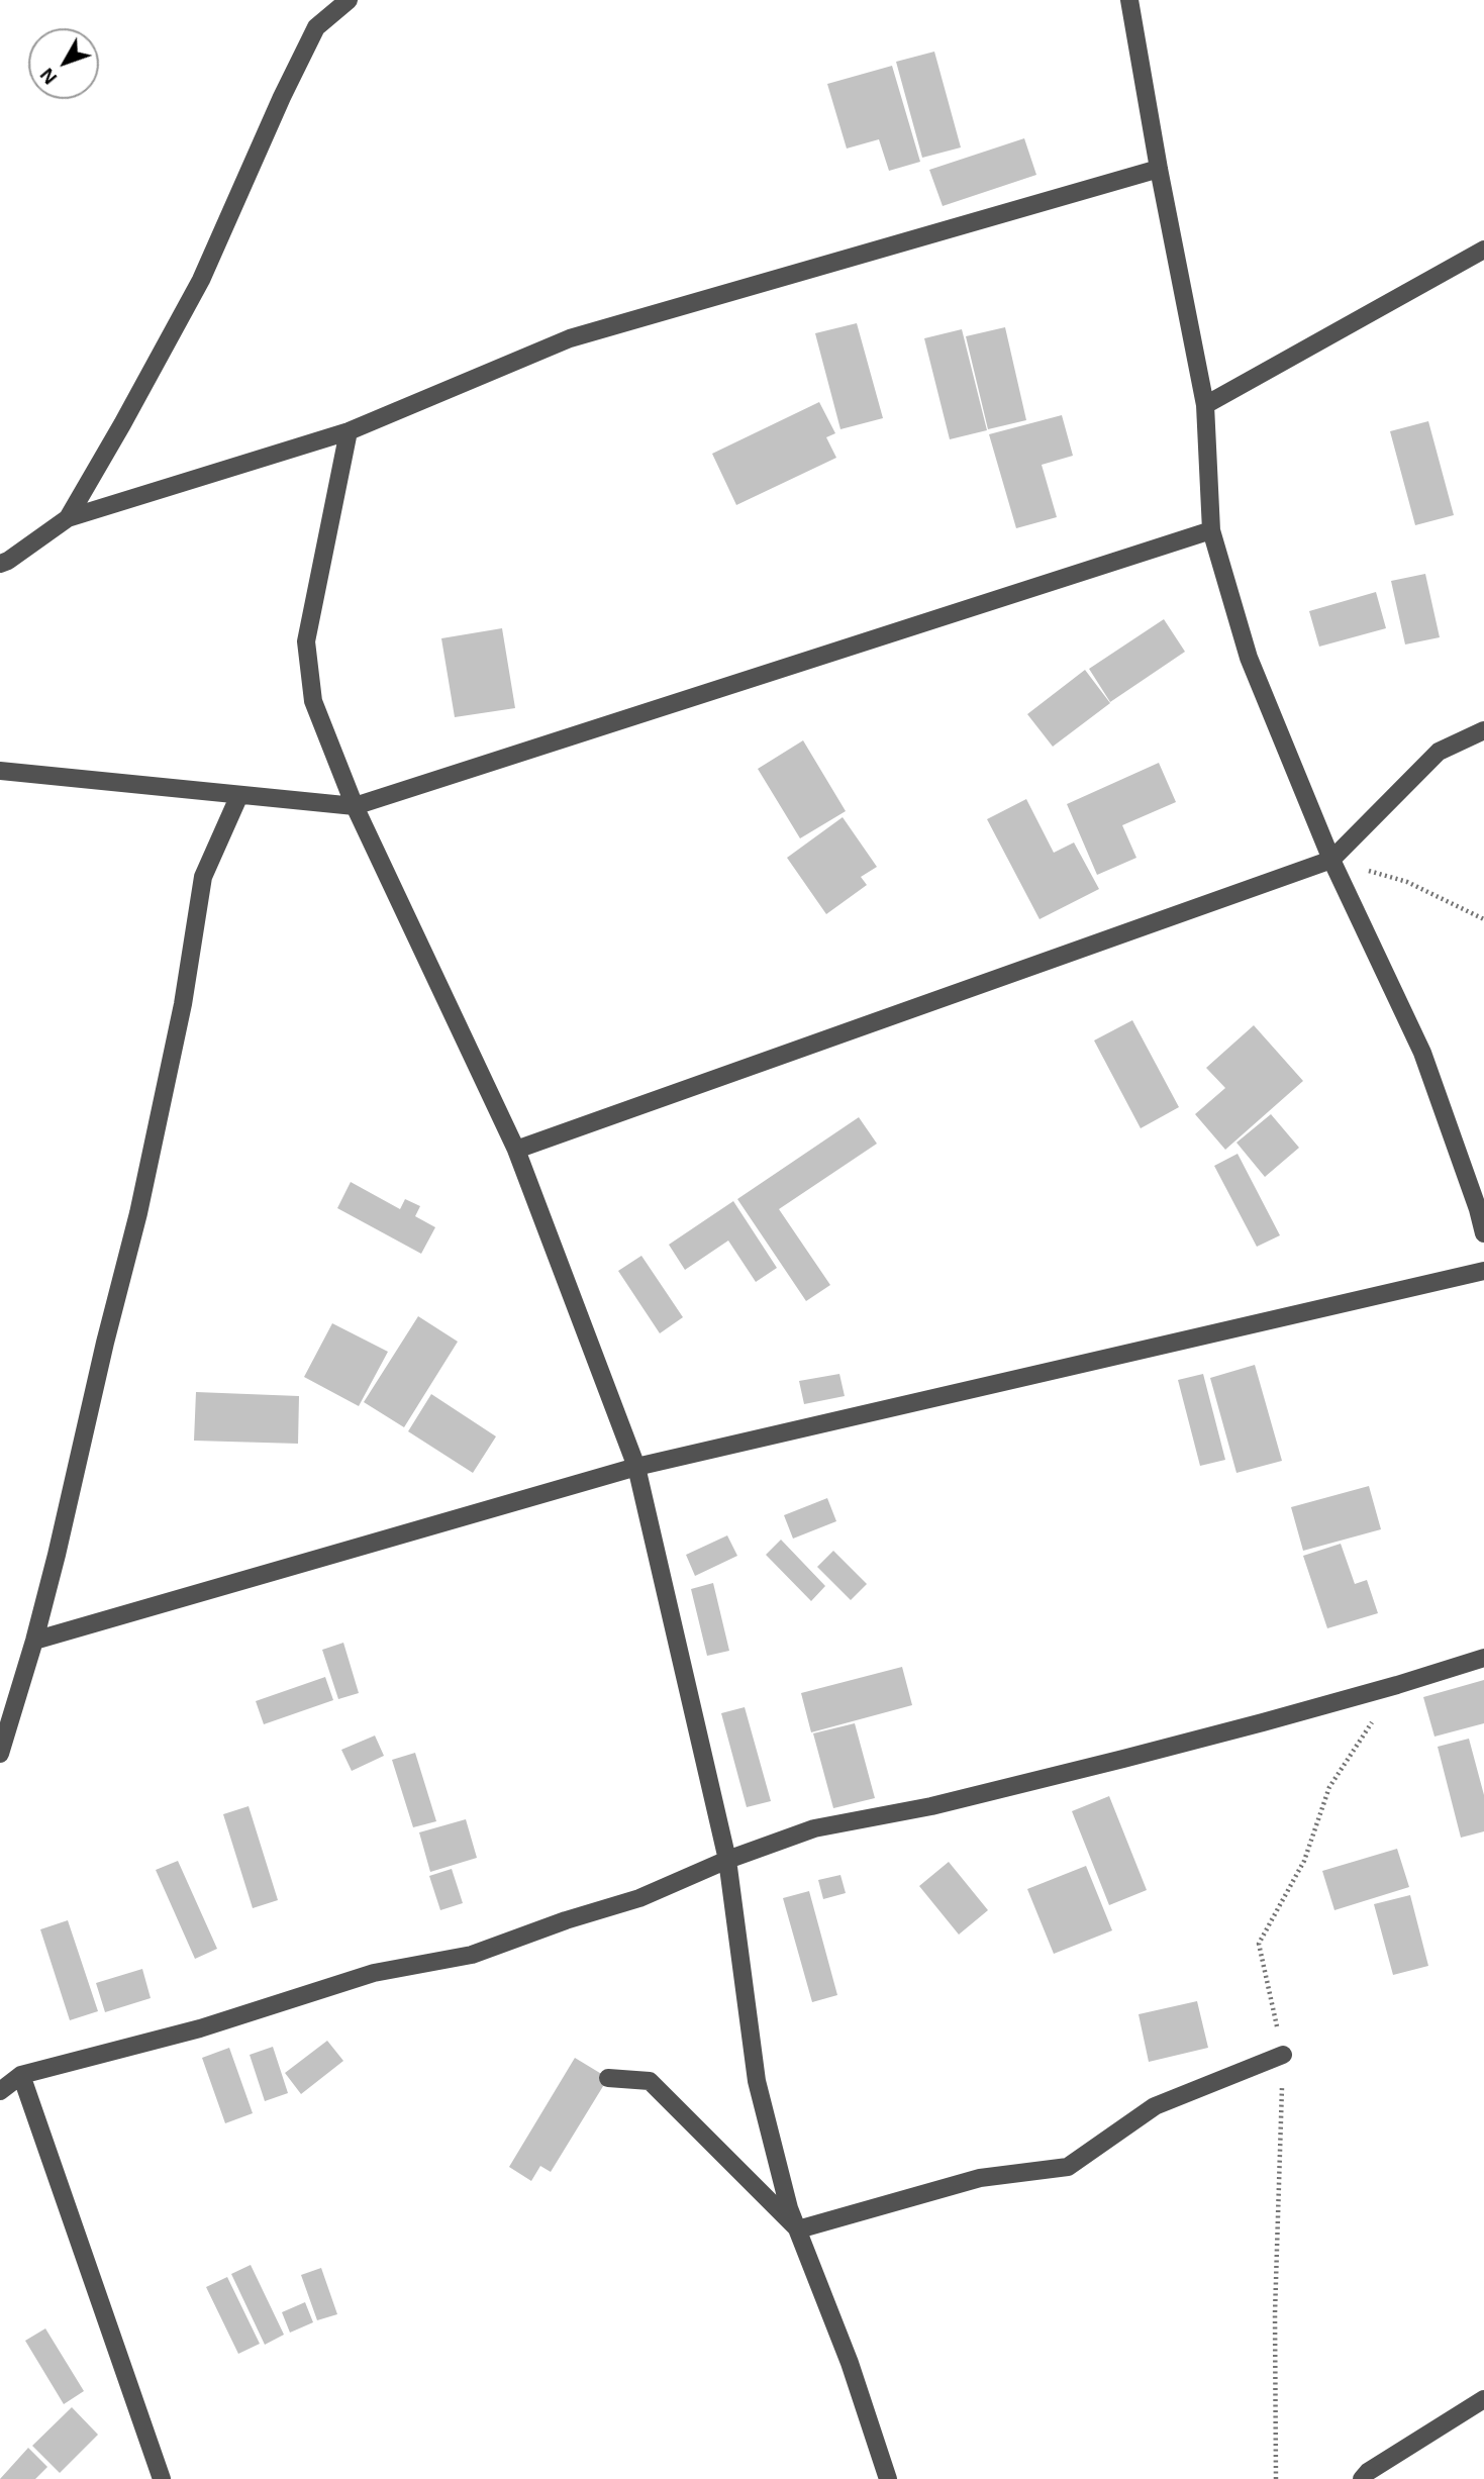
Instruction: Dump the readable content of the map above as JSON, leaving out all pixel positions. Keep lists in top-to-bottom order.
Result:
{
  "north": "bottom left"
}
